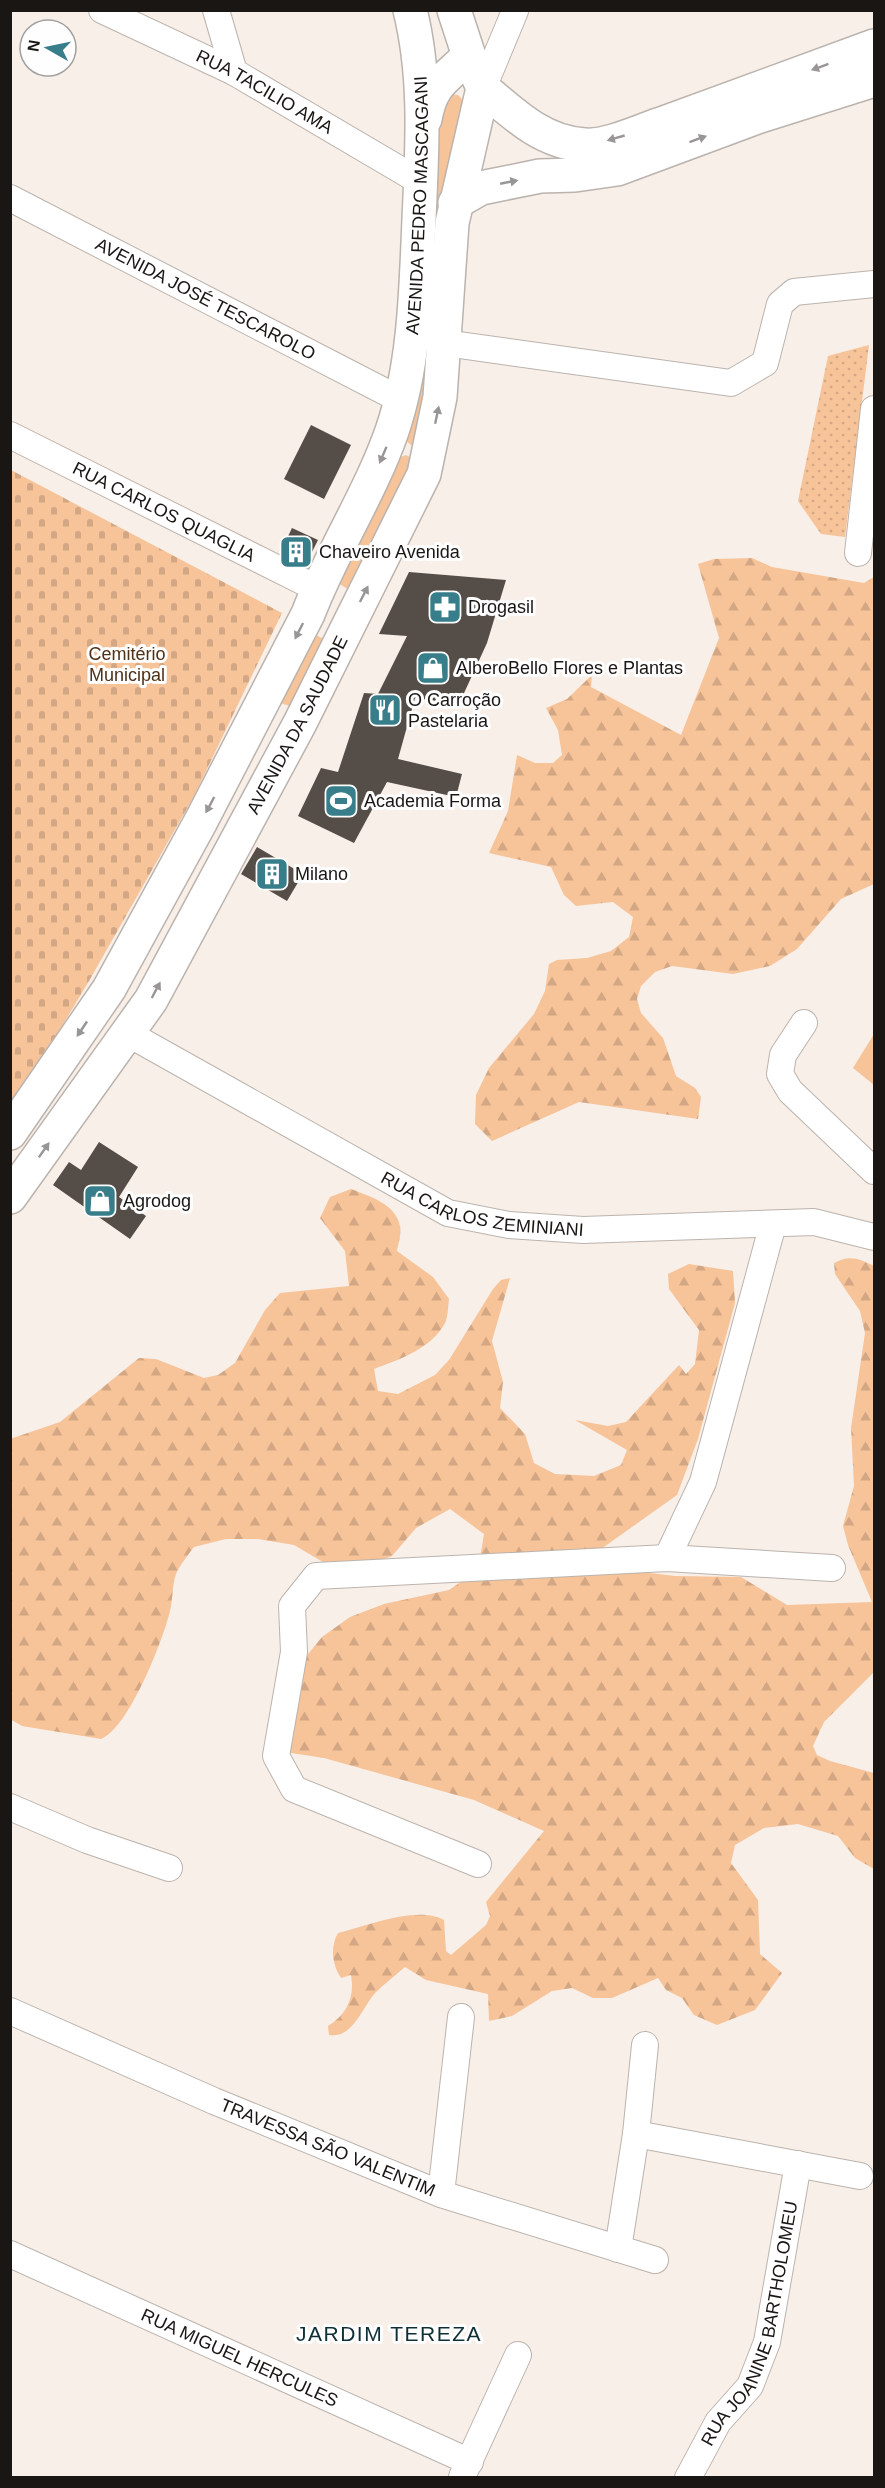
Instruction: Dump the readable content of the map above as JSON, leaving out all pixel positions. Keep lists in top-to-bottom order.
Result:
{
  "streets": {
    "main road": ["AVENIDA PEDRO MASCAGANI", "AVENIDA DA SAUDADE"],
    "street": [
      "RUA TACILIO AMA",
      "AVENIDA JOSÉ TESCAROLO",
      "RUA CARLOS QUAGLIA",
      "RUA CARLOS ZEMINIANI",
      "TRAVESSA SÃO VALENTIM",
      "RUA JOANINE BARTHOLOMEU",
      "RUA MIGUEL HERCULES"
    ]
  },
  "crossings": [
    ["RUA TACILIO AMA", "AVENIDA PEDRO MASCAGANI"],
    ["AVENIDA PEDRO MASCAGANI", "AVENIDA JOSÉ TESCAROLO"],
    ["AVENIDA DA SAUDADE", "RUA CARLOS ZEMINIANI"]
  ],
  "districts": ["JARDIM TEREZA"],
  "parks": ["Cemitério Municipal"],
  "places": {
    "building": ["Chaveiro Avenida", "Milano"],
    "pharmacy": ["Drogasil"],
    "shop": ["AlberoBello Flores e Plantas", "Agrodog"],
    "restaurant": ["O Carroção Pastelaria"],
    "sports": ["Academia Forma"]
  },
  "north": "left"
}
